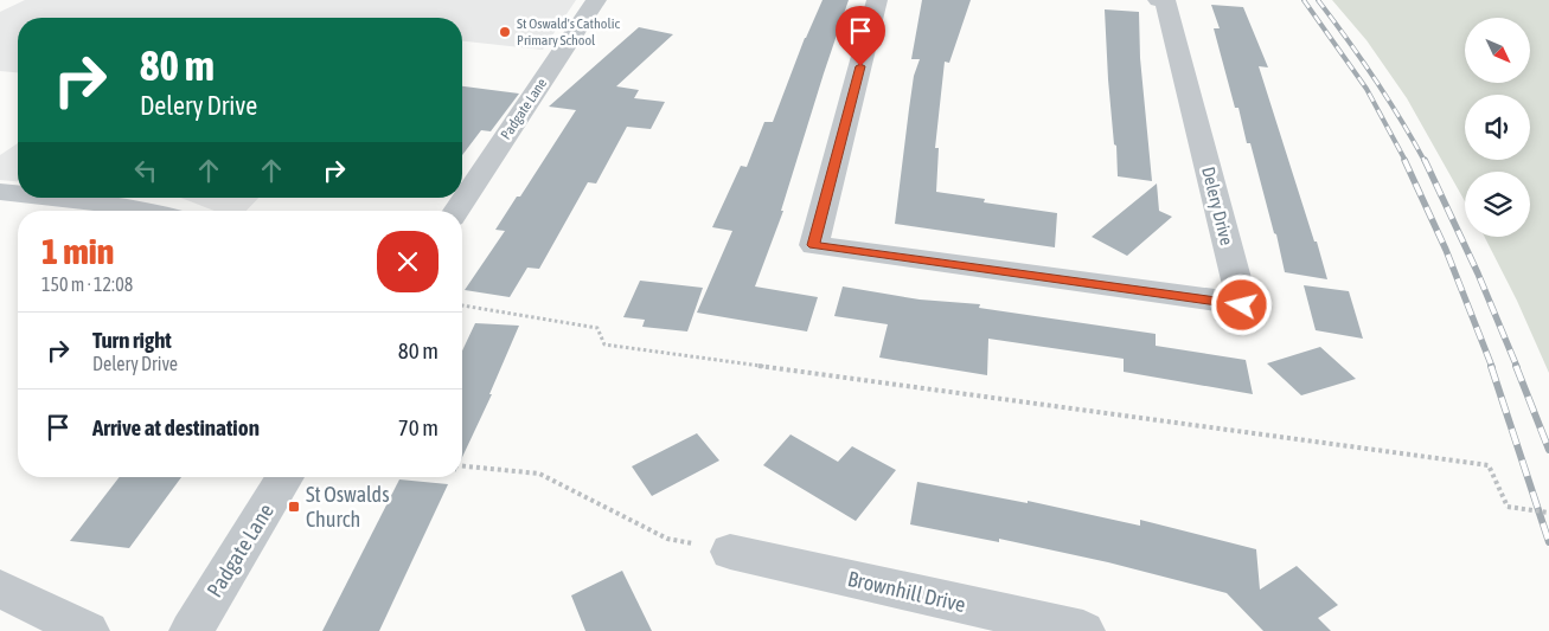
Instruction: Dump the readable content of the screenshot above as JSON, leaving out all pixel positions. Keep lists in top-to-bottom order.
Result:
{
  "streets": {
    "street": ["Padgate Lane", "Delery Drive", "Brownhill Drive"]
  },
  "places": {
    "other": ["St Oswald's Catholic Primary School"],
    "transit": ["St Oswalds Church"]
  },
  "north": "bottom right",
  "page": {
    "turn": ["80 m", "Delery Drive"],
    "heading": ["1 min", "150 m · 12:08"],
    "list": [
      {
        "name": "Turn right",
        "note": "Delery Drive",
        "value": "80 m"
      },
      {
        "name": "Arrive at destination",
        "value": "70 m"
      }
    ]
  }
}
